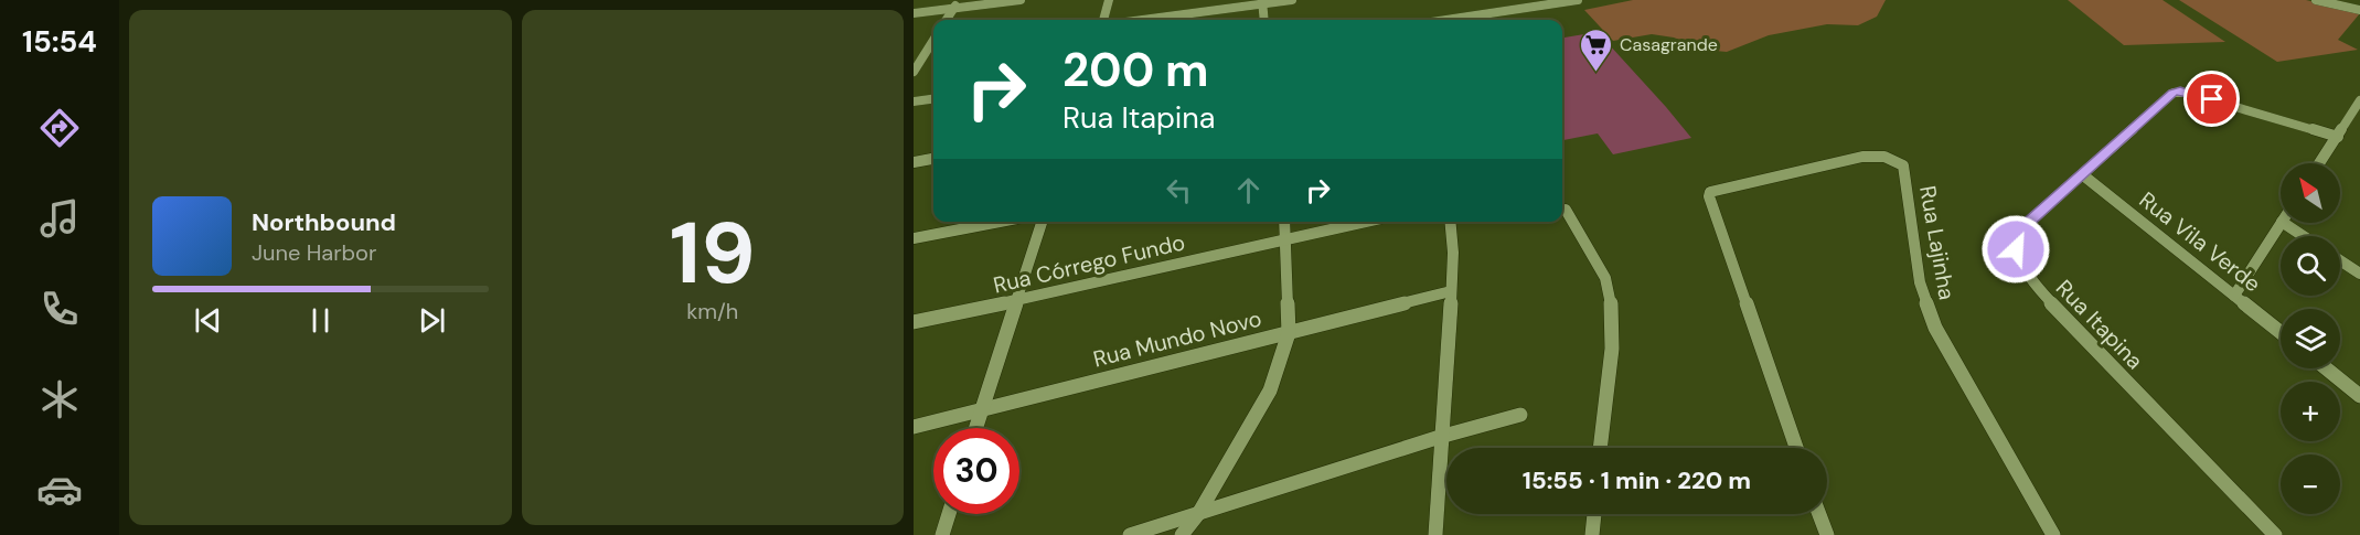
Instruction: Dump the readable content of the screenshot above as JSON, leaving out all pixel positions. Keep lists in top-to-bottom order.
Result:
{
  "streets": {
    "street": [
      "Rua Vila Verde",
      "Rua Lajinha",
      "Rua Córrego Fundo",
      "Rua Itapina",
      "Rua Mundo Novo"
    ]
  },
  "crossings": [
    ["Rua Vila Verde", "Rua Itapina"]
  ],
  "places": {
    "supermarket": ["Casagrande"]
  },
  "north": "top left",
  "page": {
    "tabs": "15:54",
    "tile": ["19", "km/h"],
    "turn": ["200 m", "Rua Itapina"],
    "map_buttons": ["+", "−"],
    "song": ["Northbound", "June Harbor"],
    "limit": "30",
    "trip": "15:55 · 1 min · 220 m"
  }
}
